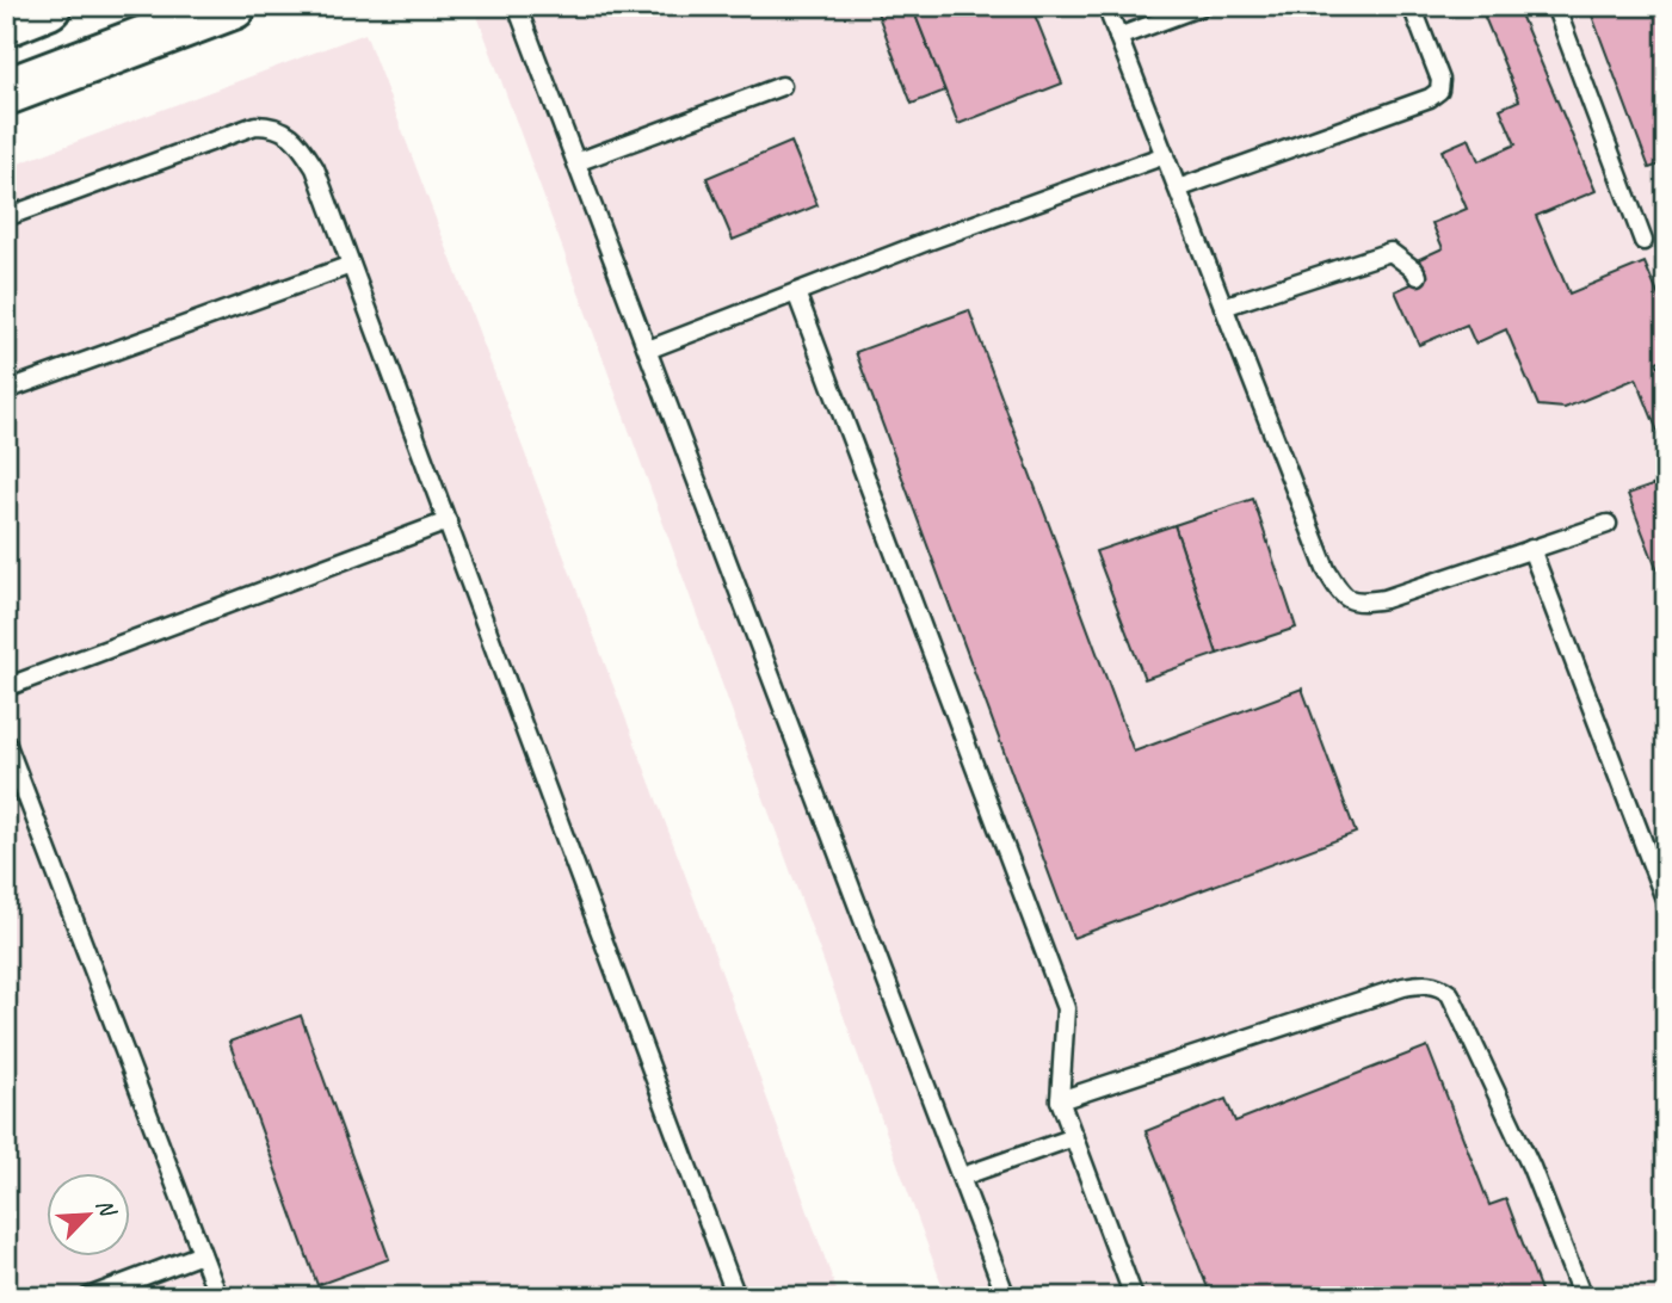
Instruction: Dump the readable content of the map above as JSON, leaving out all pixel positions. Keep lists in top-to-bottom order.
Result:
{
  "north": "top right"
}
